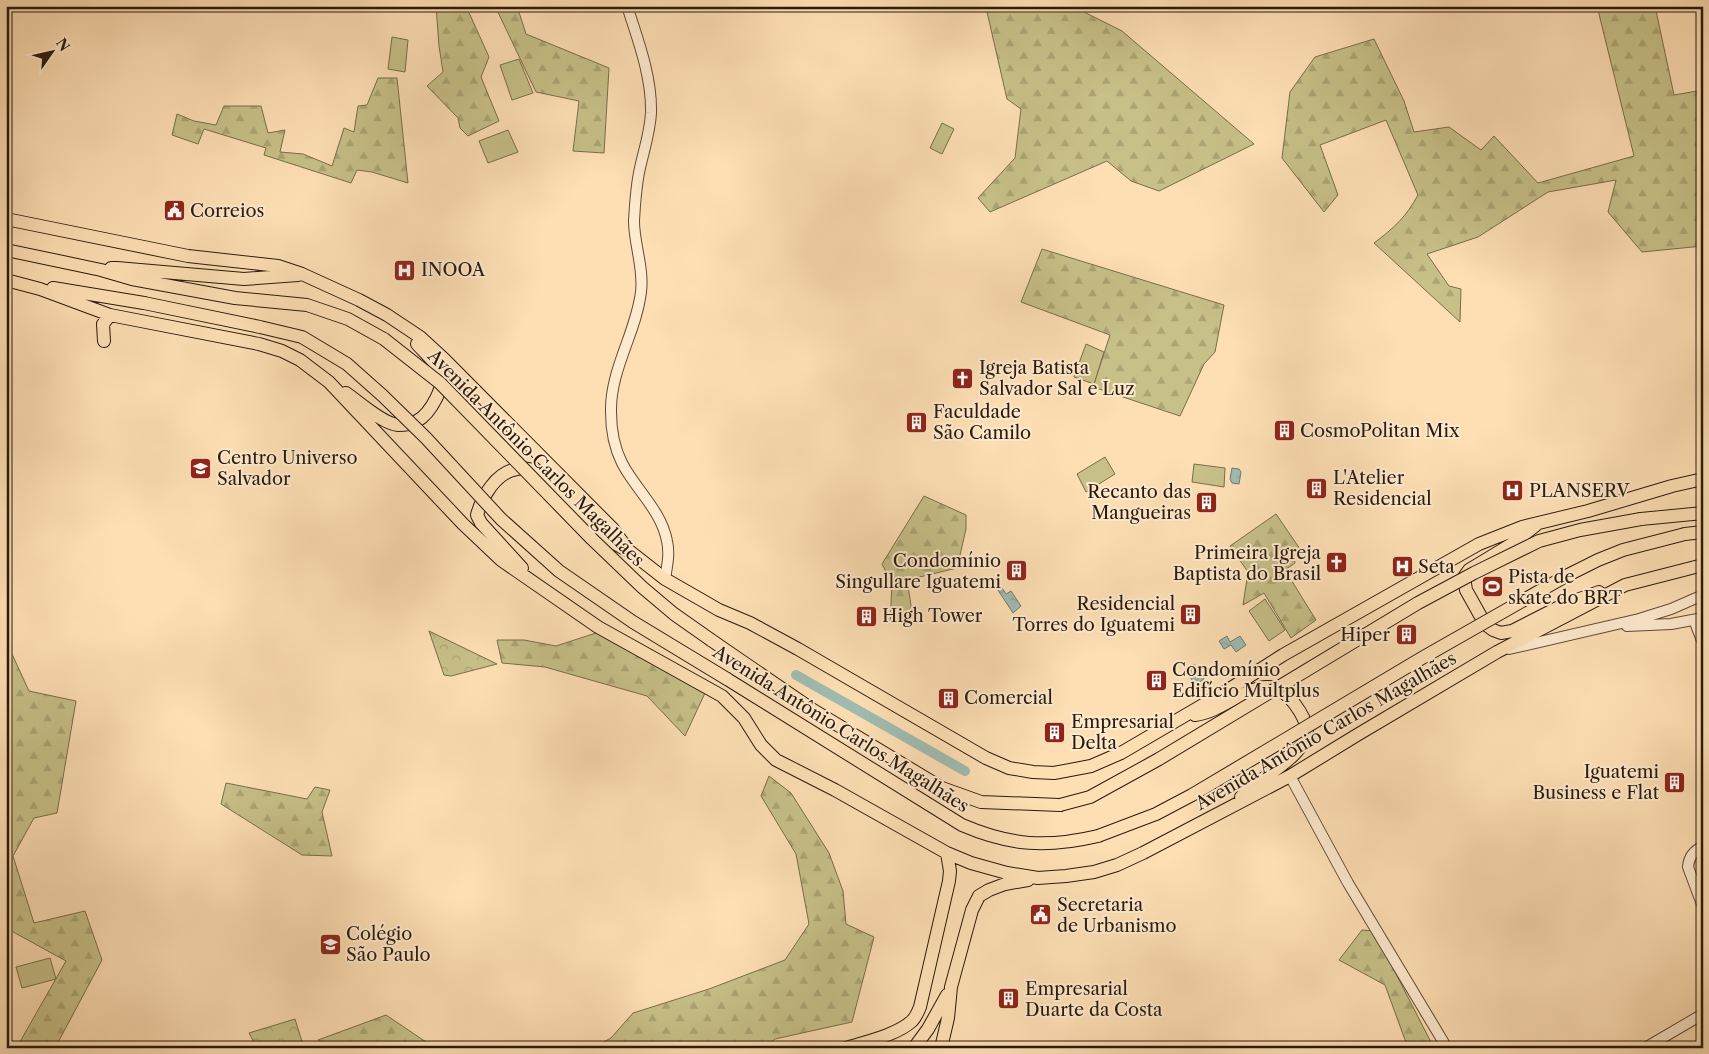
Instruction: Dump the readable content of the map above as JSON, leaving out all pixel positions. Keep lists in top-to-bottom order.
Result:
{
  "streets": {
    "main road": ["Avenida Antônio Carlos Magalhães"]
  },
  "places": {
    "public building": ["Correios", "Secretaria de Urbanismo"],
    "hospital": ["INOOA", "PLANSERV", "Seta"],
    "church": ["Igreja Batista Salvador Sal e Luz", "Primeira Igreja Baptista do Brasil"],
    "building": [
      "Faculdade São Camilo",
      "CosmoPolitan Mix",
      "L'Atelier Residencial",
      "Recanto das Mangueiras",
      "Condomínio Singullare Iguatemi",
      "Residencial Torres do Iguatemi",
      "High Tower",
      "Hiper",
      "Condomínio Edifício Multplus",
      "Comercial",
      "Empresarial Delta",
      "Iguatemi Business e Flat",
      "Empresarial Duarte da Costa"
    ],
    "school or university": ["Centro Universo Salvador", "Colégio São Paulo"],
    "sports": ["Pista de skate do BRT"]
  },
  "north": "top right"
}
